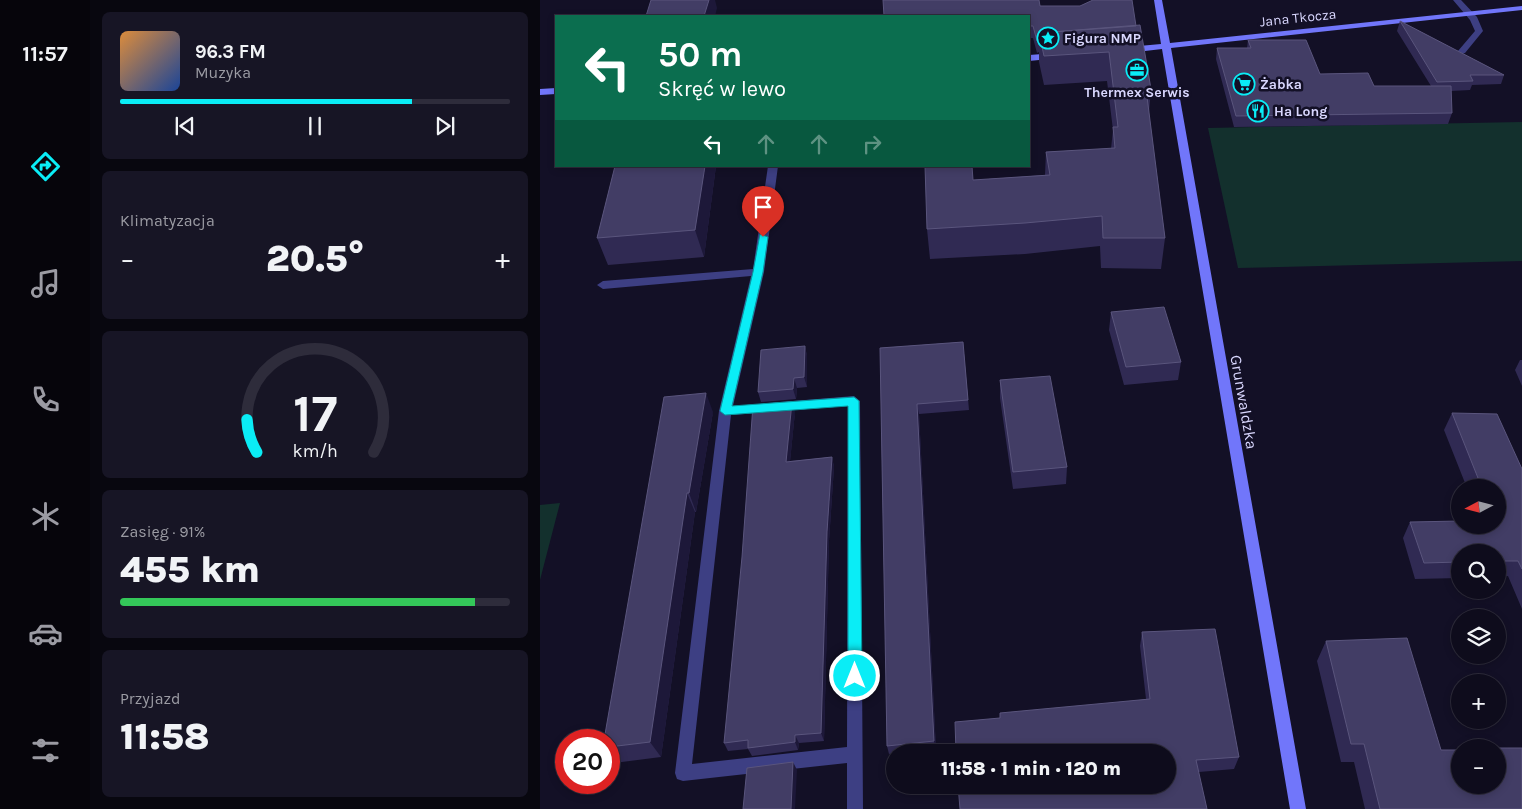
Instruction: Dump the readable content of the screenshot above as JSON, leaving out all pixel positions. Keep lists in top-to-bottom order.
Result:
{
  "streets": {
    "street": ["Jana Tkocza", "Grunwaldzka"]
  },
  "crossings": [
    ["Jana Tkocza", "Grunwaldzka"]
  ],
  "places": {
    "place": ["Figura NMP"],
    "office": ["Thermex Serwis"],
    "supermarket": ["Żabka"],
    "restaurant": ["Ha Long"]
  },
  "north": "left",
  "page": {
    "tabs": "11:57",
    "turn": ["50 m", "Skręć w lewo"],
    "song": ["96.3 FM", "Muzyka"],
    "tile": [
      "Klimatyzacja",
      ["Zasięg · 91%", "455 km"],
      ["Przyjazd", "11:58"]
    ],
    "heat": ["−", "20.5°", "+"],
    "map_buttons": ["+", "−"],
    "limit": "20",
    "trip": "11:58 · 1 min · 120 m",
    "gauge": ["17", "km/h"]
  }
}
